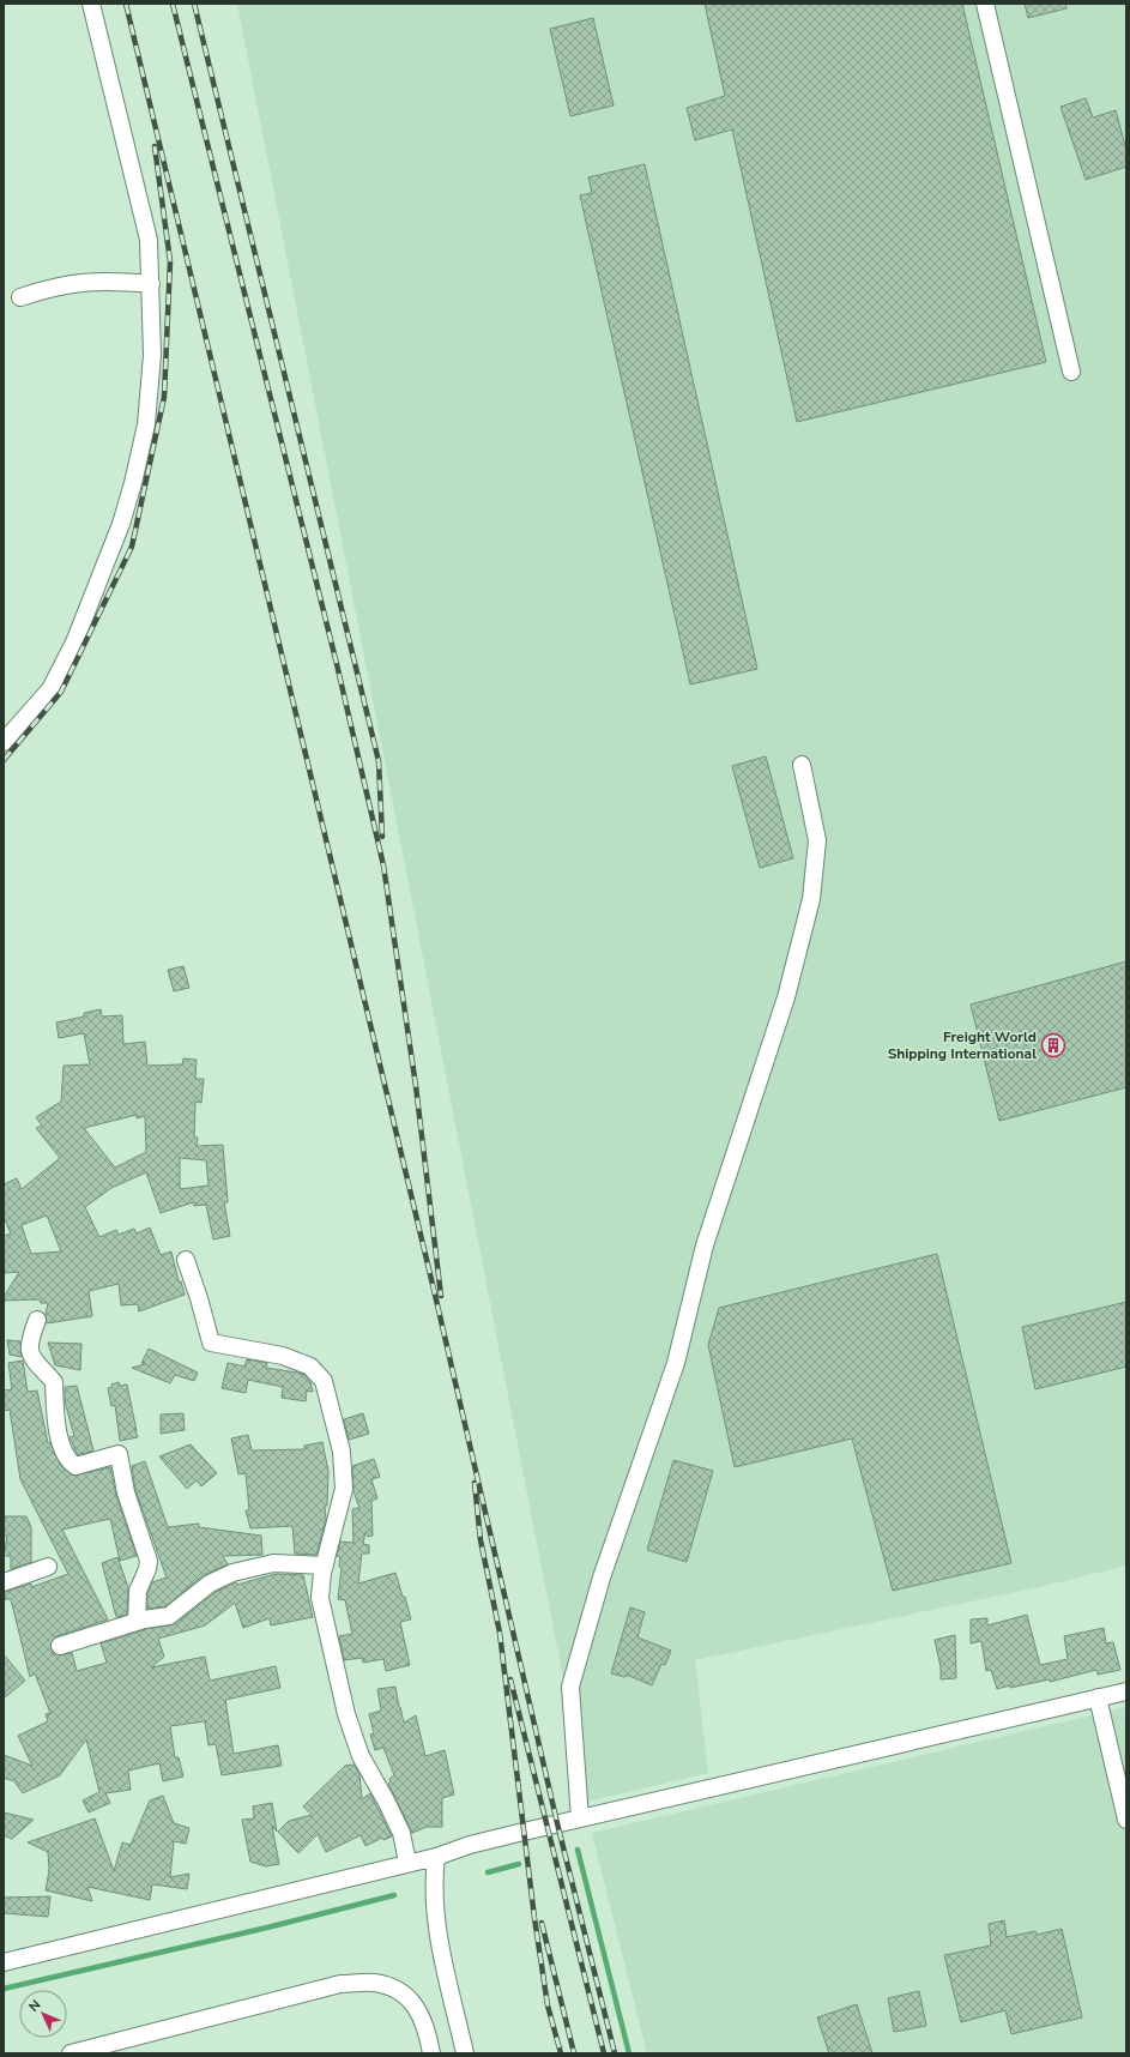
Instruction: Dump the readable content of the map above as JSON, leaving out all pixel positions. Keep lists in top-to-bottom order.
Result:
{
  "places": {
    "building": ["Freight World Shipping International"]
  },
  "north": "top left"
}
